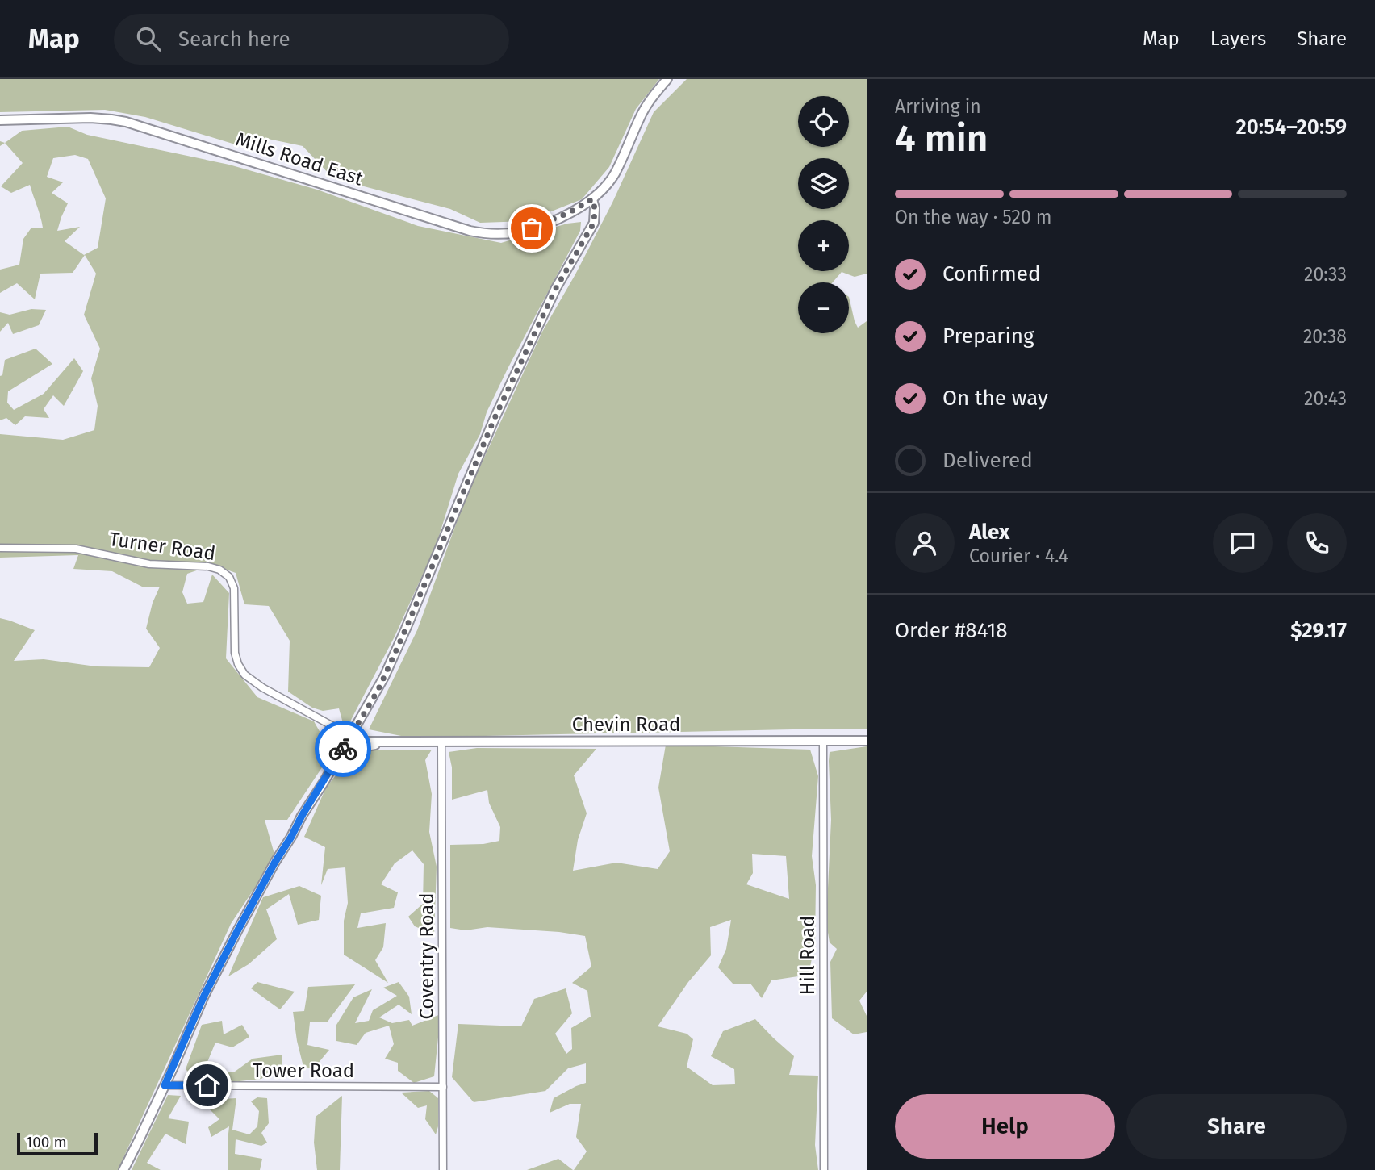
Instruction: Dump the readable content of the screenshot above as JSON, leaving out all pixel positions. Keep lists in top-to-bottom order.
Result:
{
  "streets": {
    "main road": ["Mills Road East", "Chevin Road"],
    "street": [
      "Turner Road",
      "Hill Road",
      "Coventry Road",
      "Tower Road"
    ]
  },
  "crossings": [
    ["Turner Road", "Chevin Road"],
    ["Chevin Road", "Hill Road"],
    ["Chevin Road", "Coventry Road"],
    ["Coventry Road", "Tower Road"]
  ],
  "scale_bar": "100 m",
  "page": {
    "header": "Map",
    "search": "Search here",
    "nav": ["Map", "Layers", "Share"],
    "heading": ["4 min", "Arriving in", "20:54–20:59"],
    "panel": [
      "Alex",
      "Courier · 4.4",
      "Order #8418",
      "$29.17"
    ],
    "map_buttons": ["+", "−"],
    "bar": "On the way · 520 m",
    "list": [
      ["Confirmed", "20:33"],
      ["Preparing", "20:38"],
      ["On the way", "20:43"],
      "Delivered"
    ],
    "buttons": ["Help", "Share"],
    "scale": "100 m"
  }
}
